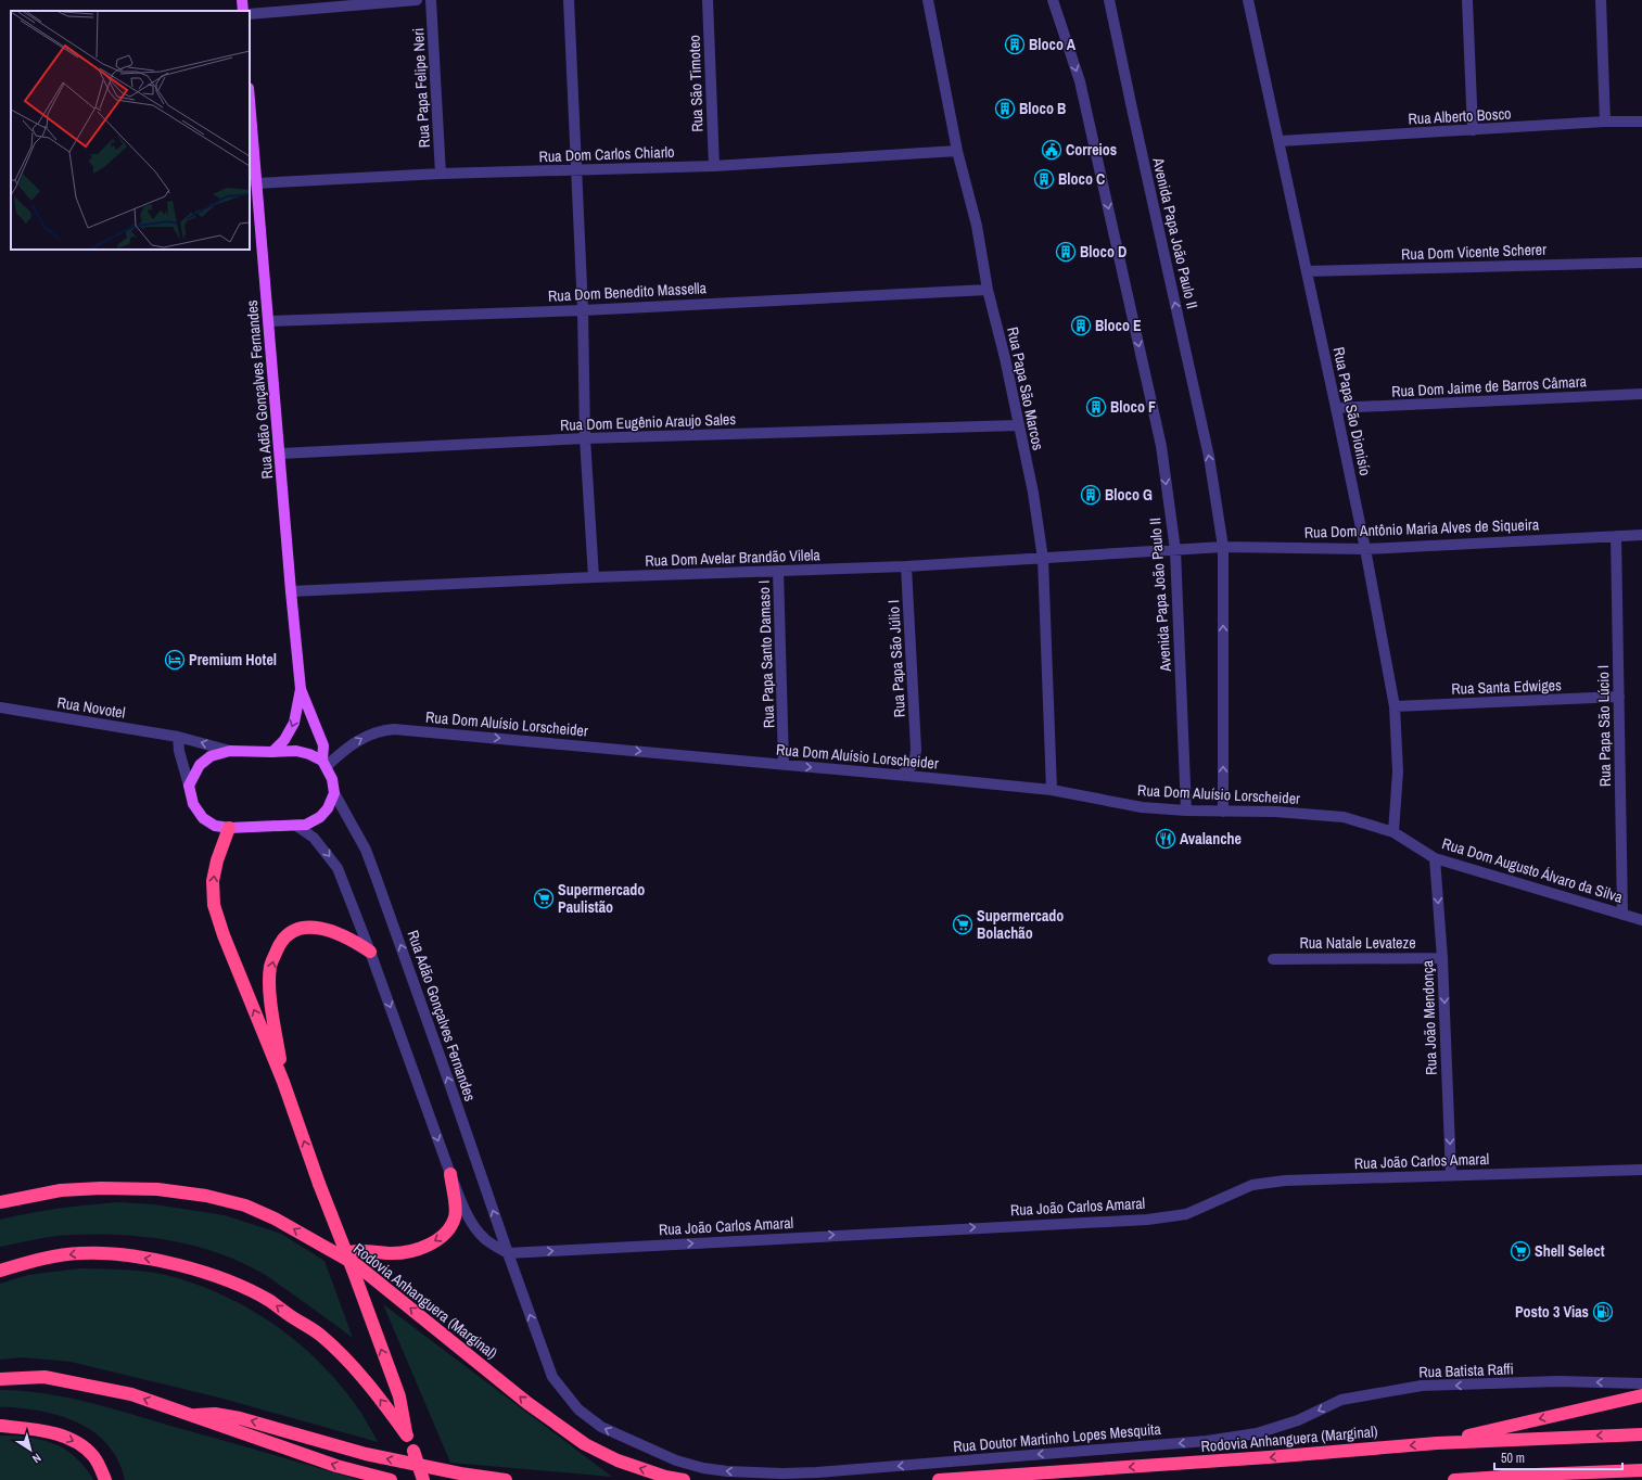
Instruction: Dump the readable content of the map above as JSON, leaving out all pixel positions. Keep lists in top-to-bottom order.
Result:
{
  "streets": {
    "highway": ["Rodovia Anhanguera (Marginal)"],
    "main road": ["Rua Adão Gonçalves Fernandes"],
    "street": [
      "Rua São Timoteo",
      "Rua Papa Felipe Neri",
      "Rua Alberto Bosco",
      "Rua Dom Carlos Chiarlo",
      "Avenida Papa João Paulo II",
      "Rua Dom Vicente Scherer",
      "Rua Dom Benedito Massella",
      "Rua Dom Jaime de Barros Câmara",
      "Rua Papa São Marcos",
      "Rua Papa São Dionisío",
      "Rua Dom Eugênio Araujo Sales",
      "Rua Dom Antônio Maria Alves de Siqueira",
      "Rua Dom Avelar Brandão Vilela",
      "Rua Papa Santo Damaso I",
      "Rua Papa São Júlio I",
      "Rua Santa Edwiges",
      "Rua Novotel",
      "Rua Dom Aluísio Lorscheider",
      "Rua Papa São Lúcio I",
      "Rua Dom Augusto Álvaro da Silva",
      "Rua Natale Levateze",
      "Rua João Mendonça",
      "Rua João Carlos Amaral",
      "Rua Batista Raffi",
      "Rua Doutor Martinho Lopes Mesquita"
    ]
  },
  "crossings": [
    ["Rua São Timoteo", "Rua Dom Carlos Chiarlo"],
    ["Rua Papa Felipe Neri", "Rua Dom Carlos Chiarlo"],
    ["Rua Alberto Bosco", "Rua Papa São Dionisío"],
    ["Rua Dom Carlos Chiarlo", "Rua Papa São Marcos"],
    ["Rua Dom Carlos Chiarlo", "Rua Adão Gonçalves Fernandes"],
    ["Avenida Papa João Paulo II", "Rua Dom Antônio Maria Alves de Siqueira"],
    ["Avenida Papa João Paulo II", "Rua Dom Avelar Brandão Vilela"],
    ["Avenida Papa João Paulo II", "Rua Dom Aluísio Lorscheider"],
    ["Rua Dom Vicente Scherer", "Rua Papa São Dionisío"],
    ["Rua Dom Benedito Massella", "Rua Papa São Marcos"],
    ["Rua Dom Benedito Massella", "Rua Adão Gonçalves Fernandes"],
    ["Rua Dom Jaime de Barros Câmara", "Rua Papa São Dionisío"],
    ["Rua Papa São Marcos", "Rua Dom Eugênio Araujo Sales"],
    ["Rua Papa São Marcos", "Rua Dom Avelar Brandão Vilela"],
    ["Rua Papa São Marcos", "Rua Dom Aluísio Lorscheider"],
    ["Rua Adão Gonçalves Fernandes", "Rua Dom Eugênio Araujo Sales"],
    ["Rua Adão Gonçalves Fernandes", "Rua Dom Avelar Brandão Vilela"],
    ["Rua Adão Gonçalves Fernandes", "Rua Novotel"],
    ["Rua Adão Gonçalves Fernandes", "Rua Dom Aluísio Lorscheider"],
    ["Rua Adão Gonçalves Fernandes", "Rua João Carlos Amaral"],
    ["Rua Adão Gonçalves Fernandes", "Rua Doutor Martinho Lopes Mesquita"],
    ["Rua Papa São Dionisío", "Rua Dom Antônio Maria Alves de Siqueira"],
    ["Rua Papa São Dionisío", "Rua Santa Edwiges"],
    ["Rua Papa São Dionisío", "Rua Dom Aluísio Lorscheider"],
    ["Rua Papa São Dionisío", "Rua Dom Augusto Álvaro da Silva"],
    ["Rua Dom Antônio Maria Alves de Siqueira", "Rua Dom Avelar Brandão Vilela"],
    ["Rua Dom Antônio Maria Alves de Siqueira", "Rua Papa São Lúcio I"],
    ["Rua Dom Avelar Brandão Vilela", "Rua Papa Santo Damaso I"],
    ["Rua Dom Avelar Brandão Vilela", "Rua Papa São Júlio I"],
    ["Rua Papa Santo Damaso I", "Rua Dom Aluísio Lorscheider"],
    ["Rua Papa São Júlio I", "Rua Dom Aluísio Lorscheider"],
    ["Rua Santa Edwiges", "Rua Papa São Lúcio I"],
    ["Rua Novotel", "Rua Dom Aluísio Lorscheider"],
    ["Rua Dom Aluísio Lorscheider", "Rua Dom Augusto Álvaro da Silva"],
    ["Rua Papa São Lúcio I", "Rua Dom Augusto Álvaro da Silva"],
    ["Rua Dom Augusto Álvaro da Silva", "Rua João Mendonça"],
    ["Rua Natale Levateze", "Rua João Mendonça"],
    ["Rua João Mendonça", "Rua João Carlos Amaral"],
    ["Rua Batista Raffi", "Rua Doutor Martinho Lopes Mesquita"]
  ],
  "one_way": [
    "Rua Adão Gonçalves Fernandes",
    "Rua Dom Aluísio Lorscheider",
    "Rua João Mendonça",
    "Rua João Carlos Amaral",
    "Rua Batista Raffi",
    "Rua Doutor Martinho Lopes Mesquita"
  ],
  "places": {
    "building": [
      "Bloco A",
      "Bloco B",
      "Bloco C",
      "Bloco D",
      "Bloco E",
      "Bloco F",
      "Bloco G"
    ],
    "public building": ["Correios"],
    "hotel": ["Premium Hotel"],
    "restaurant": ["Avalanche"],
    "supermarket": ["Supermercado Paulistão", "Supermercado Bolachão", "Shell Select"],
    "fuel station": ["Posto 3 Vias"]
  },
  "scale_bar": "50 m",
  "north": "bottom right"
}
